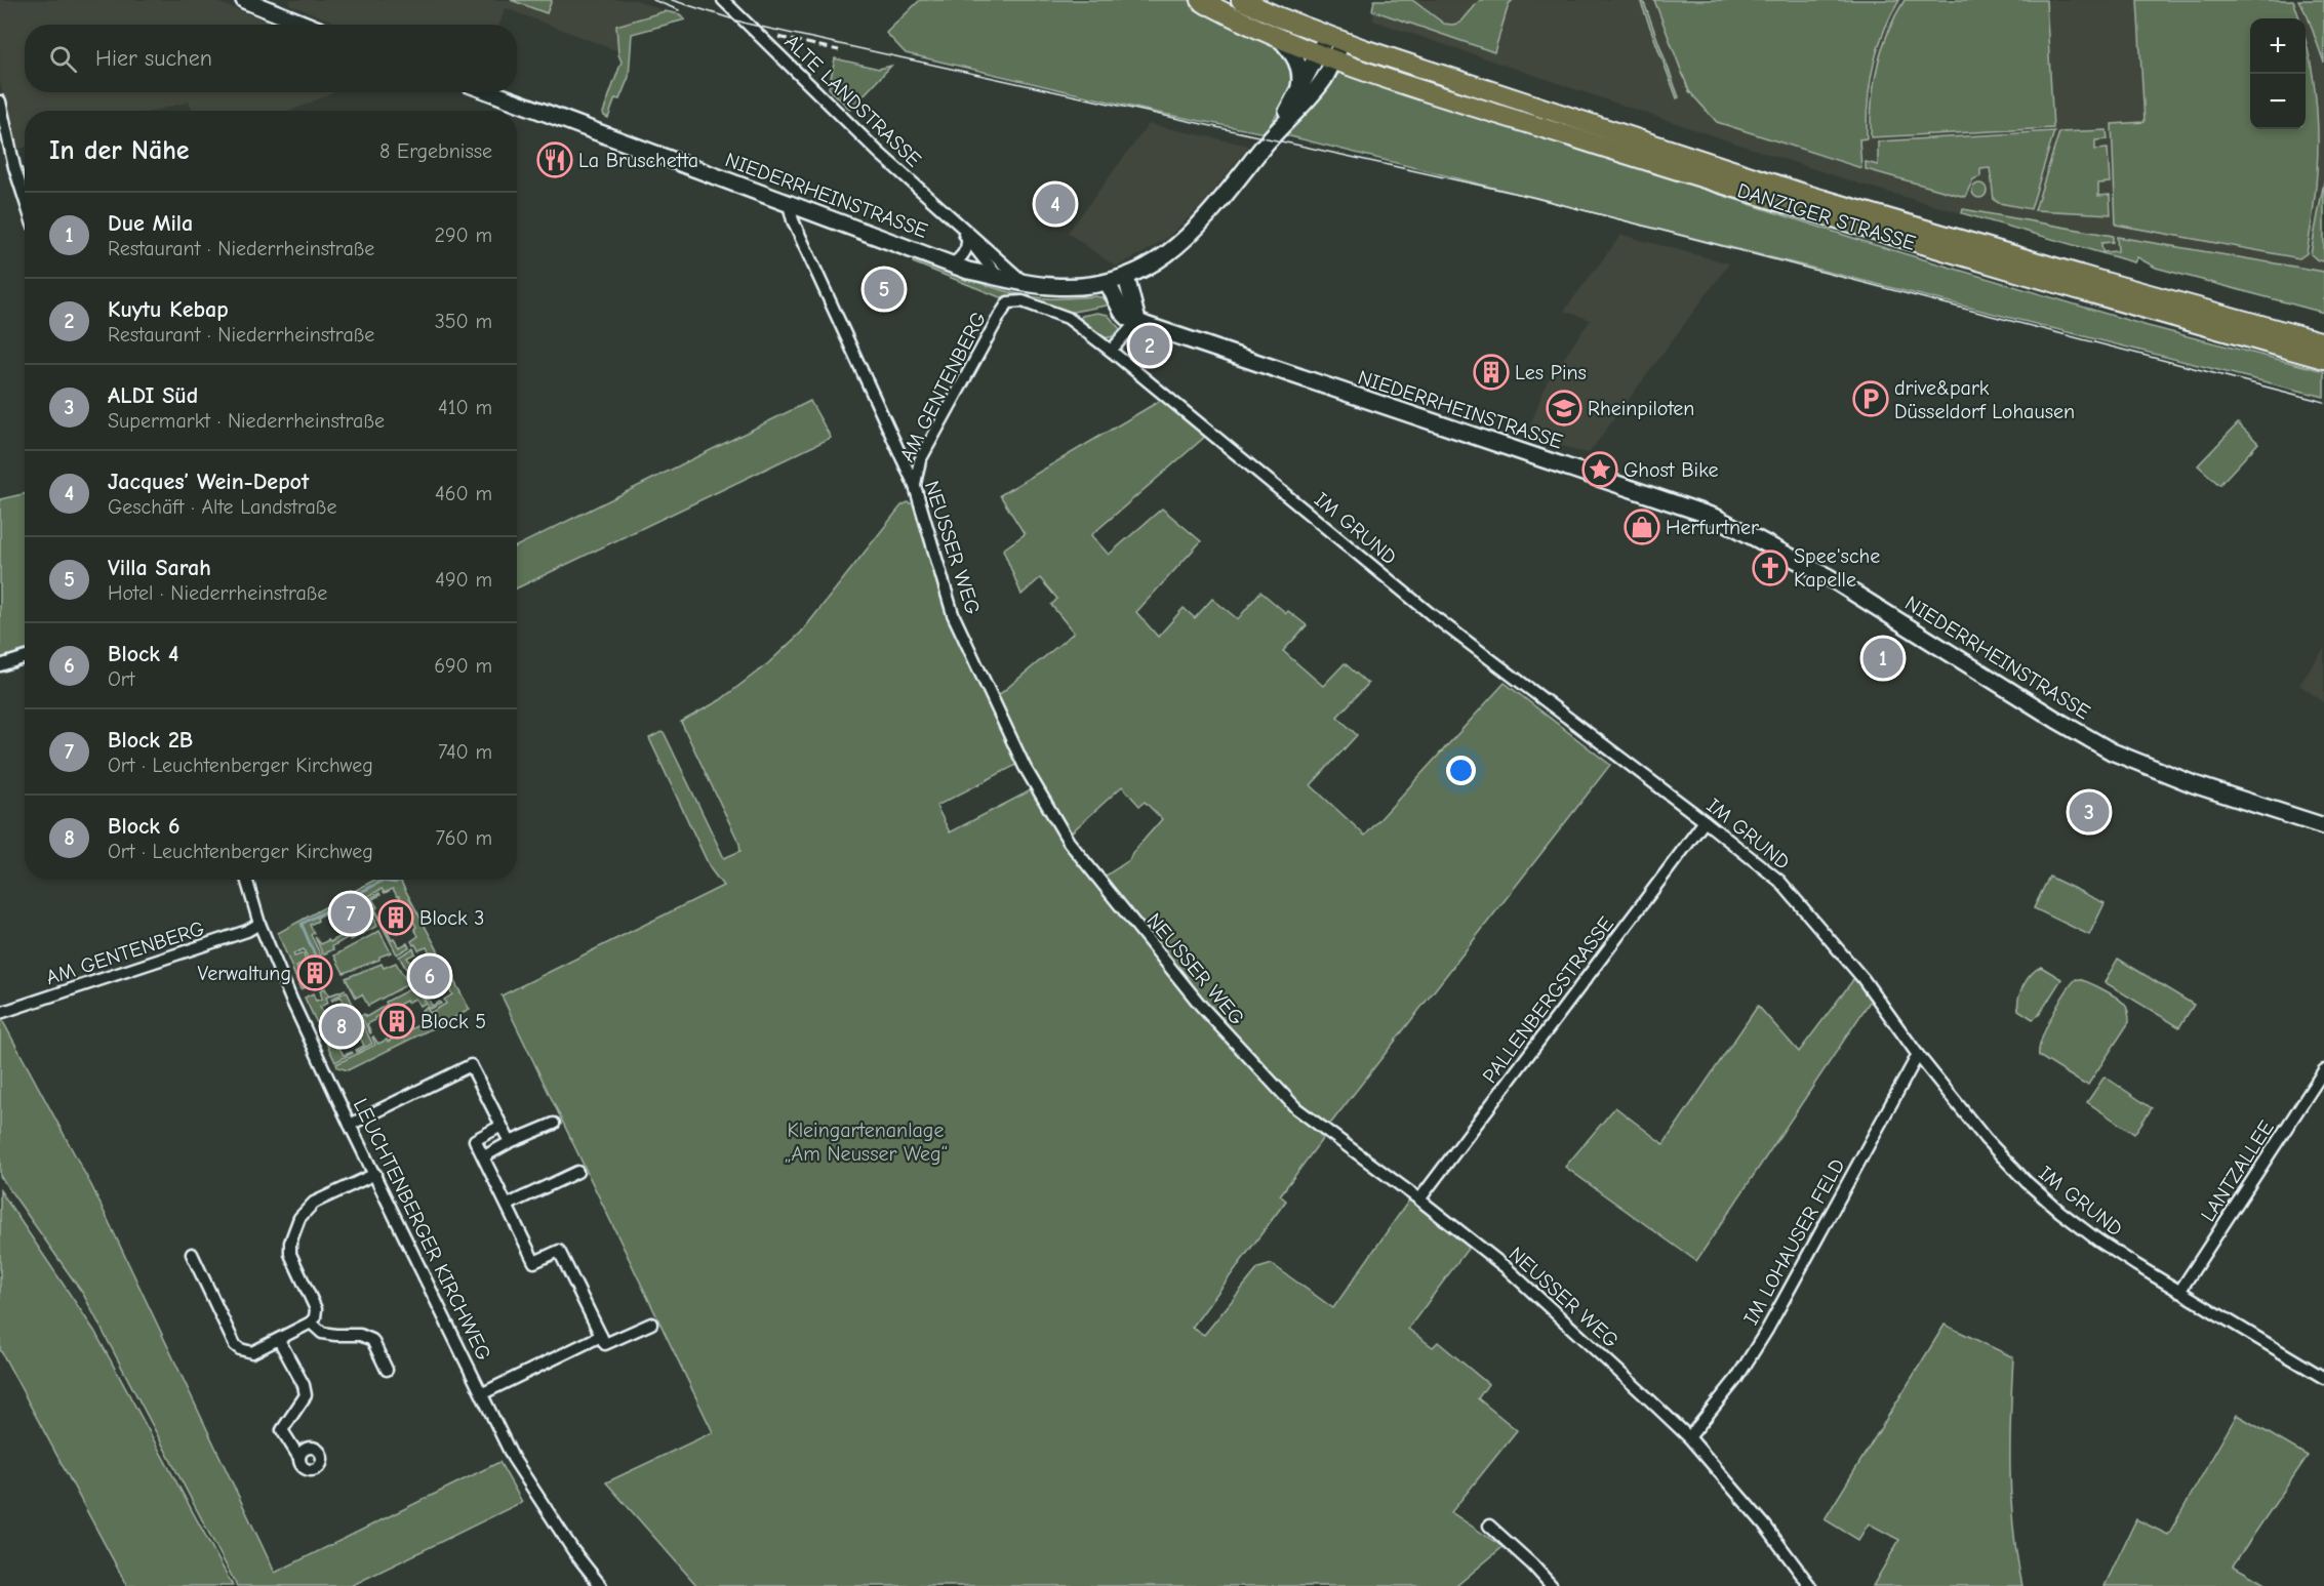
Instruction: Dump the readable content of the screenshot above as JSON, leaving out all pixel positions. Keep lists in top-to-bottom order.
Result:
{
  "streets": {
    "main road": ["DANZIGER STRASSE"],
    "street": [
      "ALTE LANDSTRASSE",
      "NIEDERRHEINSTRASSE",
      "AM GENTENBERG",
      "IM GRUND",
      "NEUSSER WEG",
      "PALLENBERGSTRASSE",
      "LANTZALLEE",
      "LEUCHTENBERGER KIRCHWEG",
      "IM LOHAUSER FELD"
    ]
  },
  "crossings": [
    ["ALTE LANDSTRASSE", "NIEDERRHEINSTRASSE"],
    ["NIEDERRHEINSTRASSE", "NEUSSER WEG"],
    ["AM GENTENBERG", "IM GRUND"],
    ["AM GENTENBERG", "NEUSSER WEG"],
    ["AM GENTENBERG", "LEUCHTENBERGER KIRCHWEG"],
    ["IM GRUND", "PALLENBERGSTRASSE"],
    ["IM GRUND", "LANTZALLEE"],
    ["IM GRUND", "IM LOHAUSER FELD"],
    ["NEUSSER WEG", "PALLENBERGSTRASSE"],
    ["NEUSSER WEG", "IM LOHAUSER FELD"]
  ],
  "parks": ["Kleingartenanlage „Am Neusser Weg“"],
  "places": {
    "restaurant": ["La Bruschetta"],
    "building": [
      "Les Pins",
      "Block 3",
      "Verwaltung",
      "Block 5"
    ],
    "parking": ["drive&park Düsseldorf Lohausen"],
    "school or university": ["Rheinpiloten"],
    "place": ["Ghost Bike"],
    "shop": ["Herfurtner"],
    "church": ["Spee'sche Kapelle"]
  },
  "page": {
    "map_buttons": ["+", "−"],
    "search": "Hier suchen",
    "heading": ["In der Nähe", "8 Ergebnisse"],
    "pins": [
      "4",
      "5",
      "2",
      "1",
      "3",
      "7",
      "6",
      "8"
    ],
    "list": [
      {
        "mark": "1",
        "name": "Due Mila",
        "note": "Restaurant · Niederrheinstraße",
        "value": "290 m"
      },
      {
        "mark": "2",
        "name": "Kuytu Kebap",
        "note": "Restaurant · Niederrheinstraße",
        "value": "350 m"
      },
      {
        "mark": "3",
        "name": "ALDI Süd",
        "note": "Supermarkt · Niederrheinstraße",
        "value": "410 m"
      },
      {
        "mark": "4",
        "name": "Jacques’ Wein-Depot",
        "note": "Geschäft · Alte Landstraße",
        "value": "460 m"
      },
      {
        "mark": "5",
        "name": "Villa Sarah",
        "note": "Hotel · Niederrheinstraße",
        "value": "490 m"
      },
      {
        "mark": "6",
        "name": "Block 4",
        "note": "Ort",
        "value": "690 m"
      },
      {
        "mark": "7",
        "name": "Block 2B",
        "note": "Ort · Leuchtenberger Kirchweg",
        "value": "740 m"
      },
      {
        "mark": "8",
        "name": "Block 6",
        "note": "Ort · Leuchtenberger Kirchweg",
        "value": "760 m"
      }
    ]
  }
}
